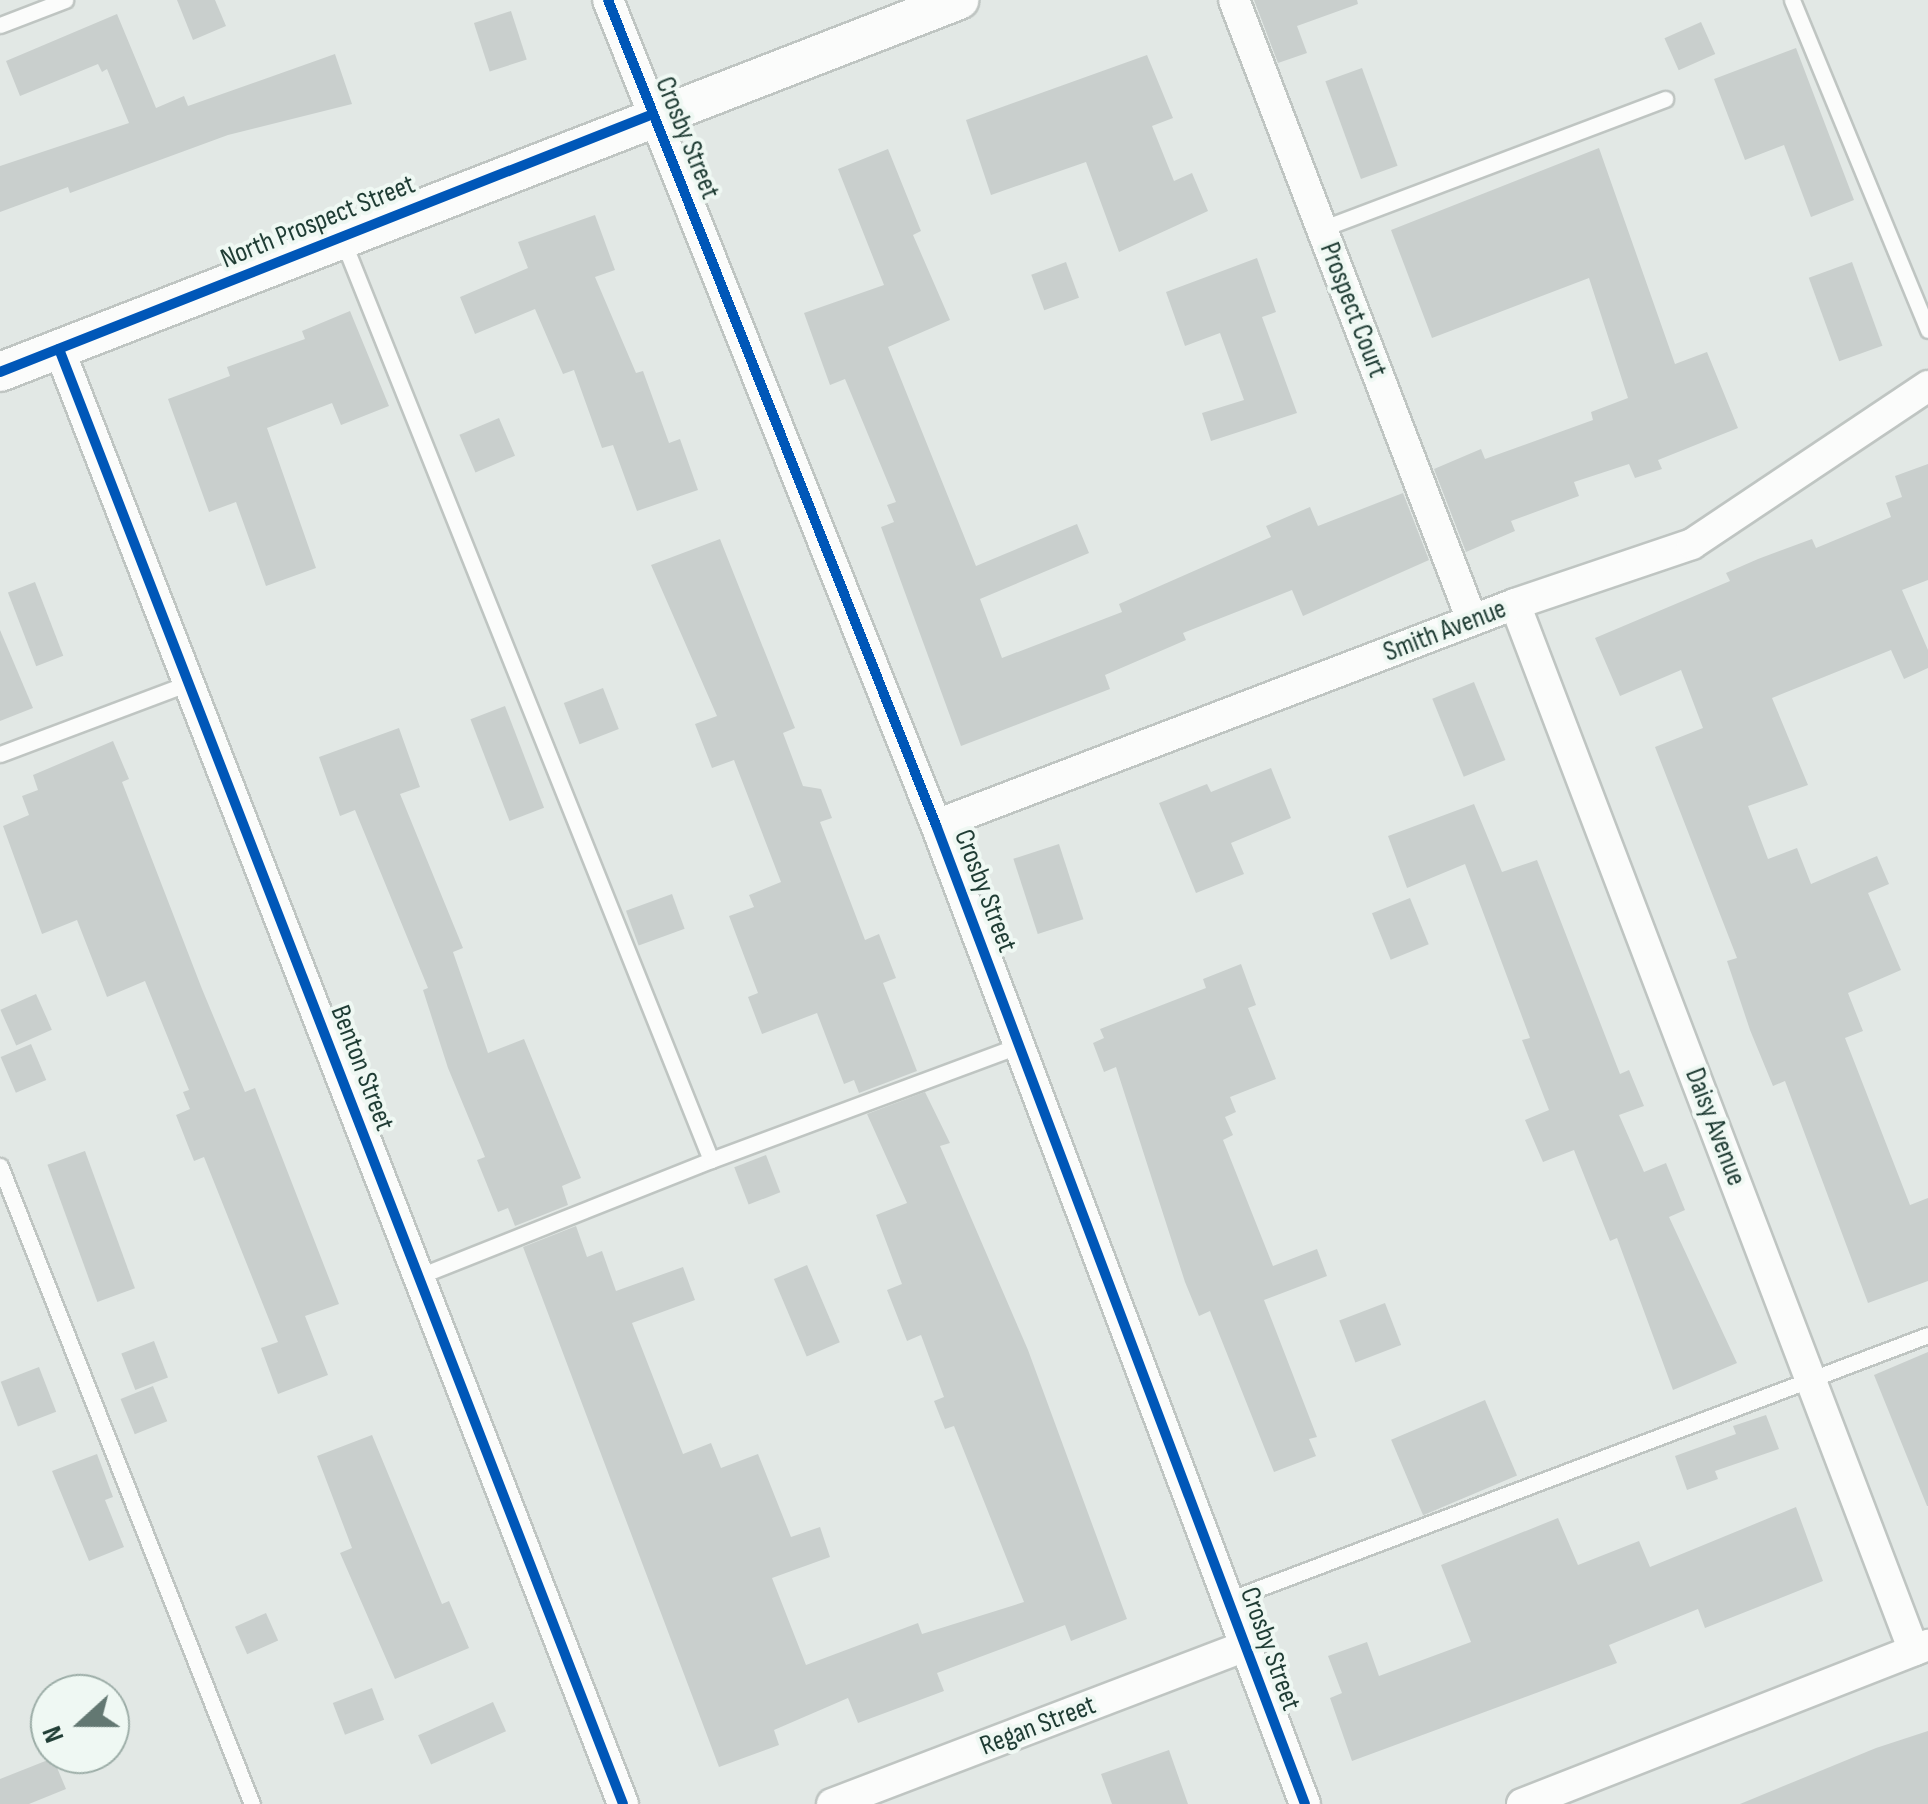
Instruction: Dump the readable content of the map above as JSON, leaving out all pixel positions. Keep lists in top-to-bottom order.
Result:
{
  "streets": {
    "street": [
      "Crosby Street",
      "North Prospect Street",
      "Prospect Court",
      "Smith Avenue",
      "Benton Street",
      "Daisy Avenue",
      "Regan Street"
    ]
  },
  "crossings": [
    ["Crosby Street", "North Prospect Street"],
    ["Crosby Street", "Smith Avenue"],
    ["Crosby Street", "Regan Street"],
    ["North Prospect Street", "Benton Street"],
    ["Prospect Court", "Smith Avenue"],
    ["Smith Avenue", "Daisy Avenue"]
  ],
  "north": "left"
}
